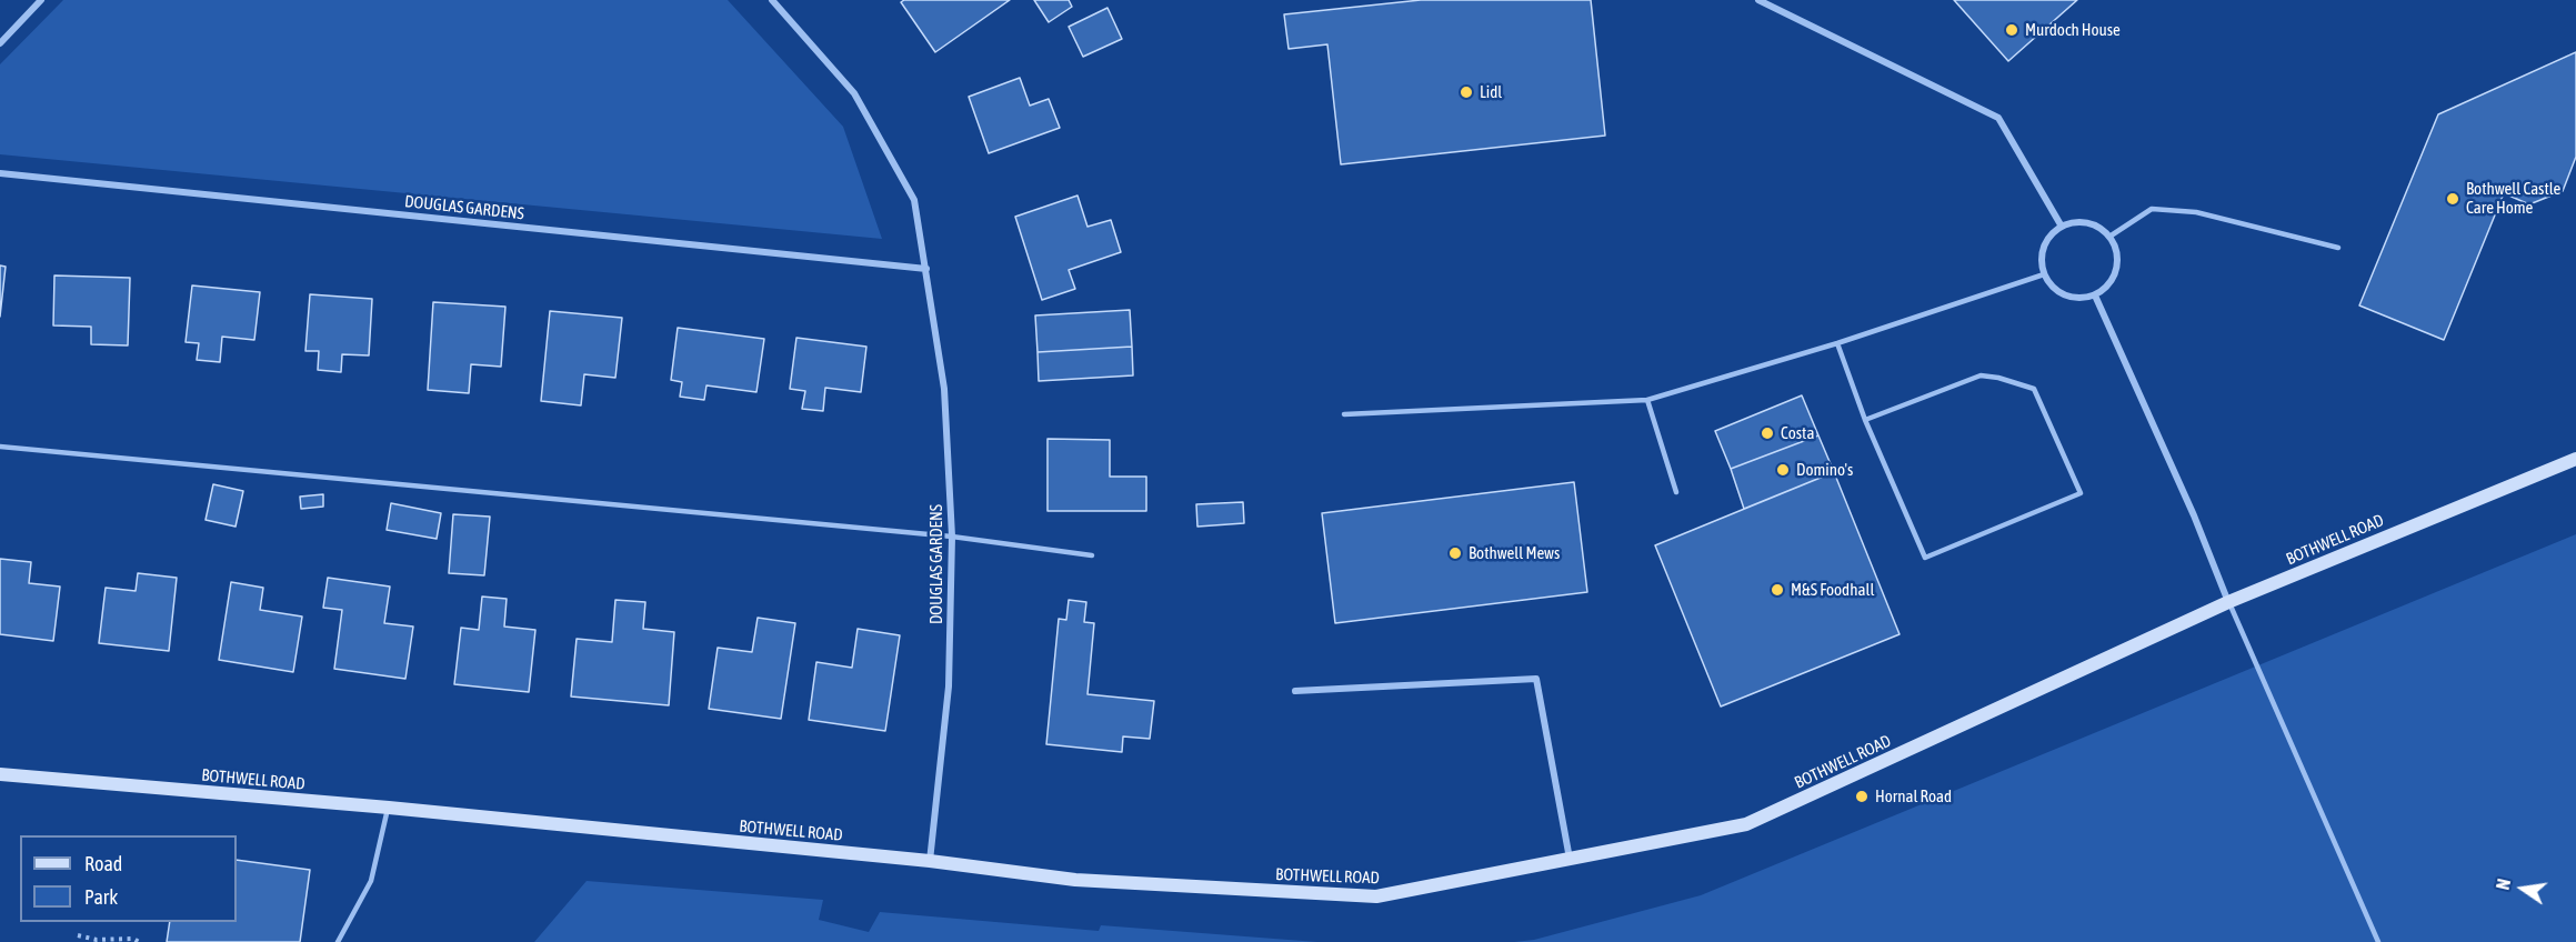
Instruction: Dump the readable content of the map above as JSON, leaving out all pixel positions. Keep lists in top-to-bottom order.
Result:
{
  "streets": {
    "main road": ["BOTHWELL ROAD"],
    "street": ["DOUGLAS GARDENS"]
  },
  "crossings": [
    ["DOUGLAS GARDENS", "BOTHWELL ROAD"]
  ],
  "places": [
    "Murdoch House",
    "Lidl",
    "Bothwell Castle Care Home",
    "Costa",
    "Domino's",
    "Bothwell Mews",
    "M&S Foodhall",
    "Hornal Road"
  ],
  "legend": ["Road", "Park"],
  "north": "left"
}
